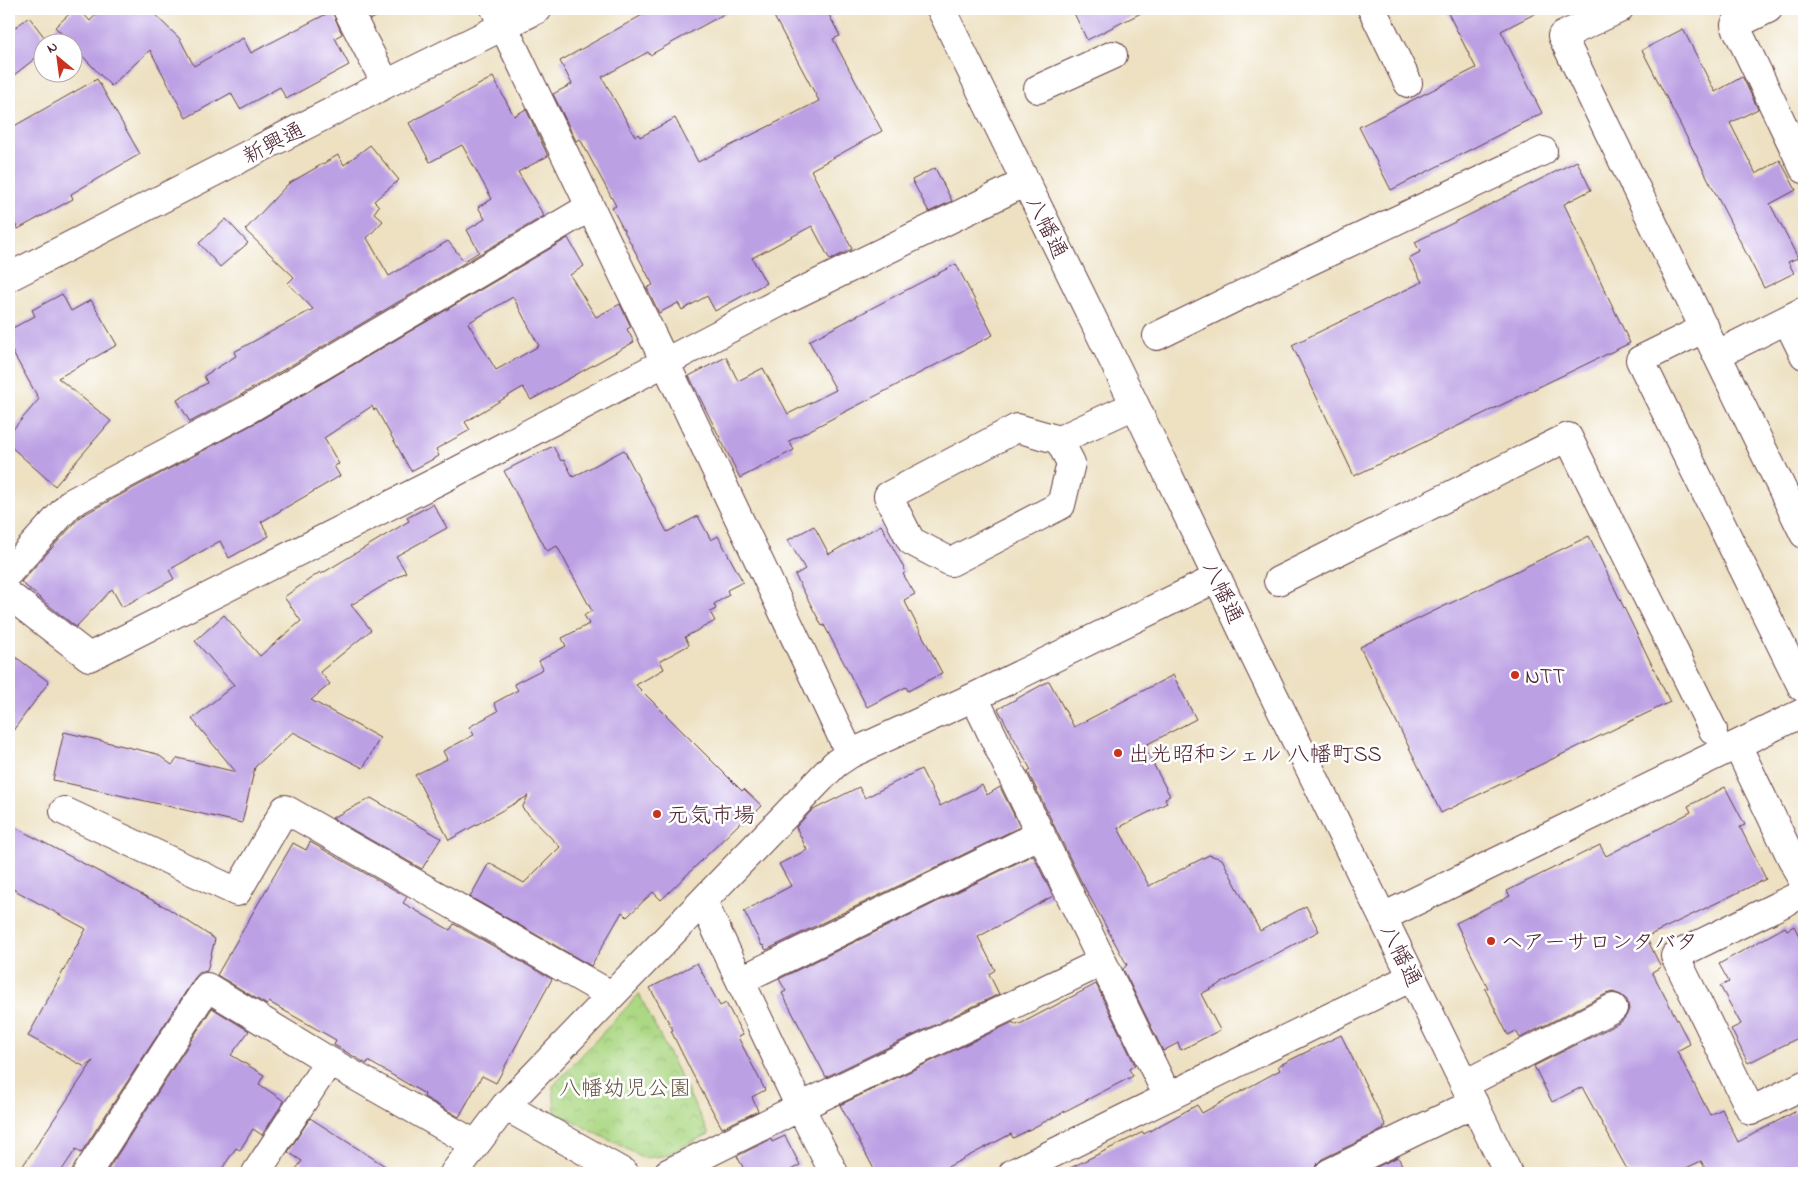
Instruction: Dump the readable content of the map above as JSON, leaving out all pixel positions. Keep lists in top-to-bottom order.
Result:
{
  "streets": {
    "street": ["新興通", "八幡通"]
  },
  "parks": ["八幡幼児公園"],
  "places": [
    "NTT",
    "出光昭和シェル 八幡町SS",
    "元気市場",
    "ヘアーサロンタバタ"
  ],
  "north": "top left"
}
